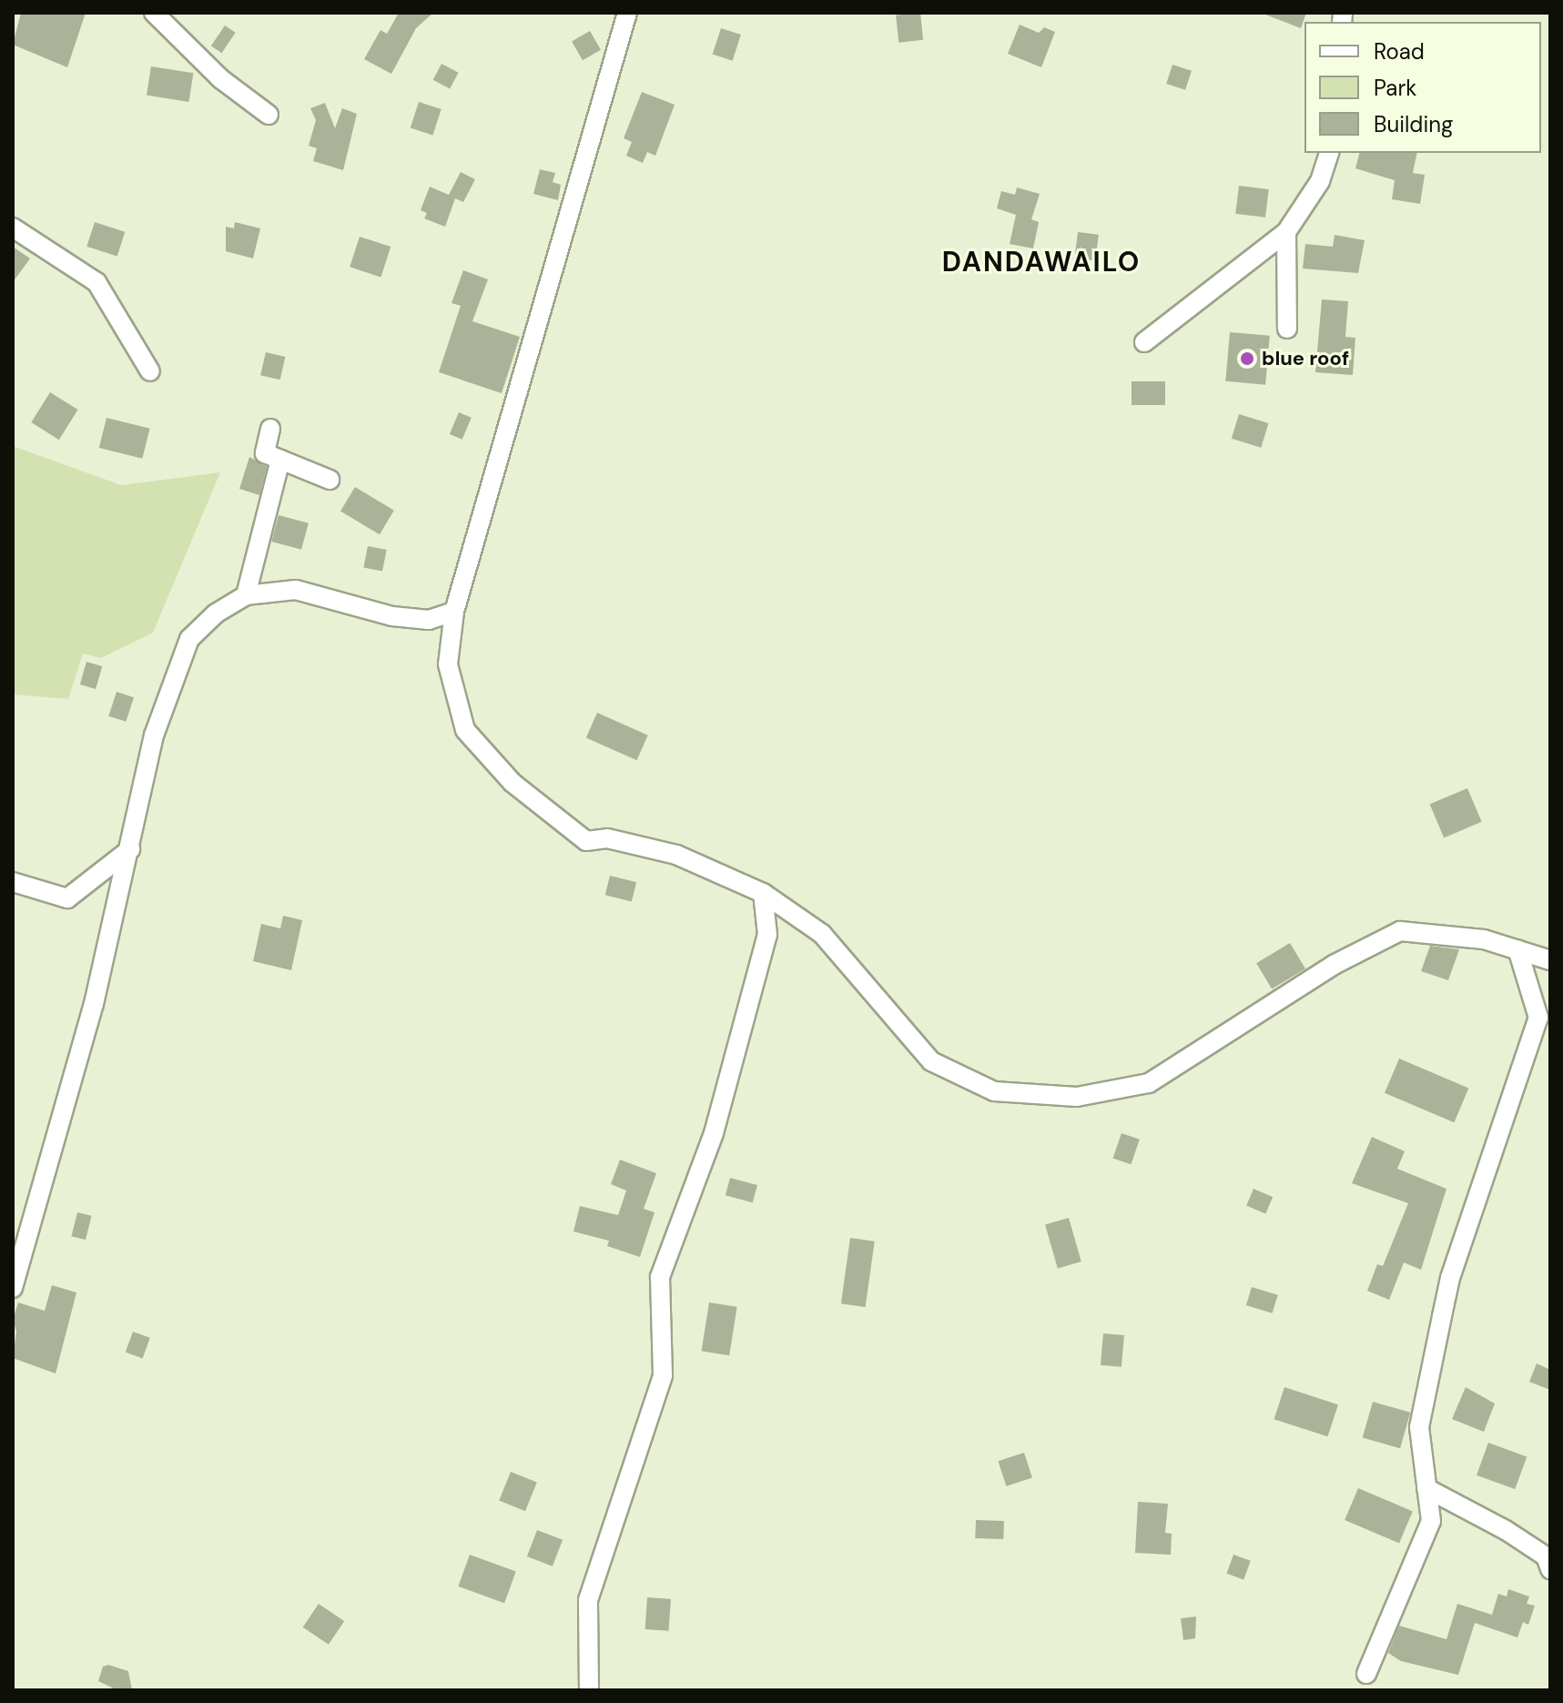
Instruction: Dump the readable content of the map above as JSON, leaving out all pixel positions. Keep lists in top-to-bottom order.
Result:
{
  "districts": ["DANDAWAILO"],
  "places": ["blue roof"],
  "legend": ["Road", "Park", "Building"]
}
